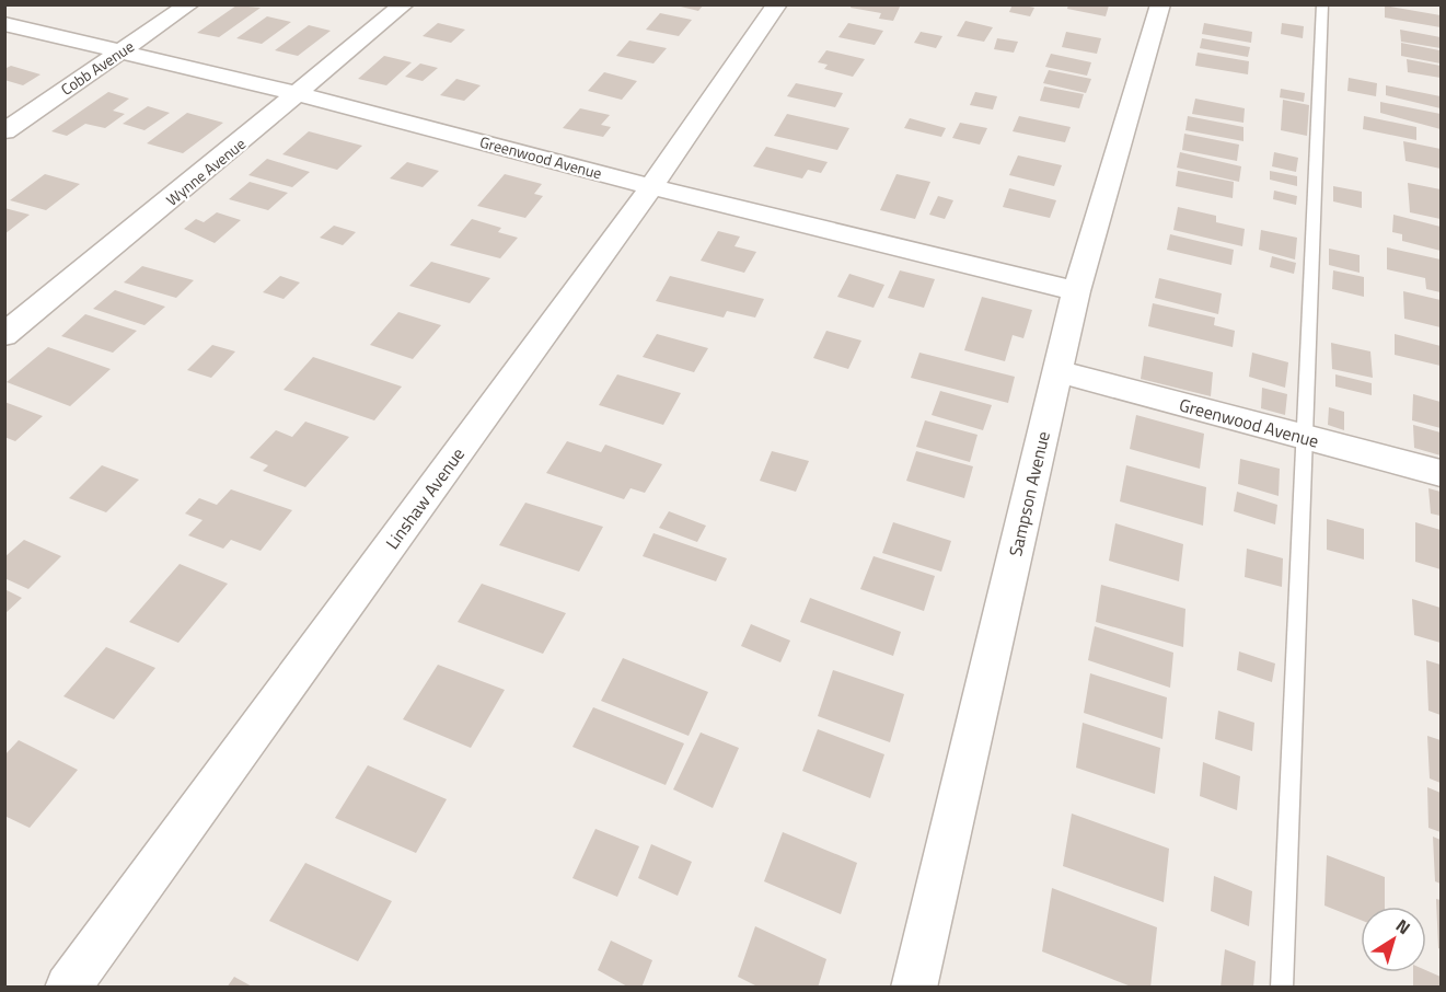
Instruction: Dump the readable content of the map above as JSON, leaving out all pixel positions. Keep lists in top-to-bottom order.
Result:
{
  "streets": {
    "street": [
      "Cobb Avenue",
      "Greenwood Avenue",
      "Wynne Avenue",
      "Sampson Avenue",
      "Linshaw Avenue"
    ]
  },
  "crossings": [
    ["Cobb Avenue", "Greenwood Avenue"],
    ["Greenwood Avenue", "Wynne Avenue"],
    ["Greenwood Avenue", "Sampson Avenue"],
    ["Greenwood Avenue", "Linshaw Avenue"]
  ],
  "north": "top right"
}
